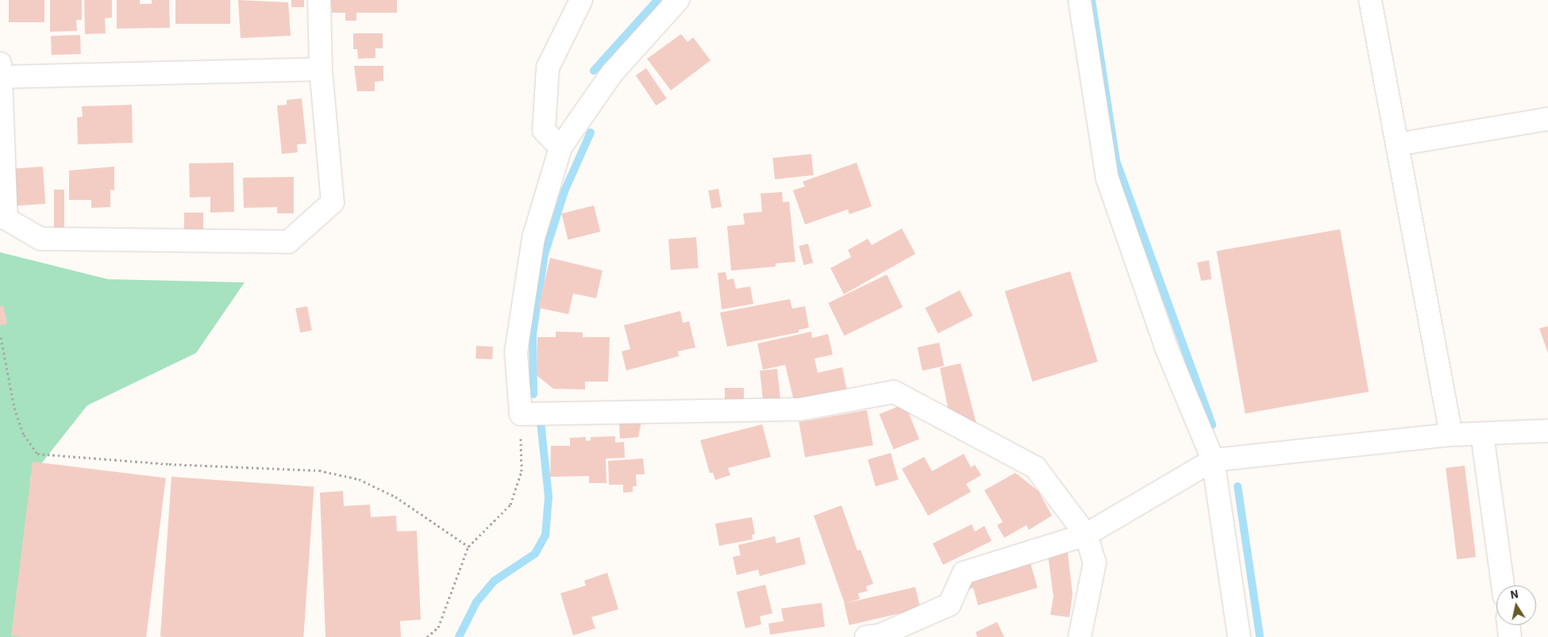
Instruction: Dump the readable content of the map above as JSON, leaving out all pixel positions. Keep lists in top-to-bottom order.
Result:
{
  "north": "top"
}
